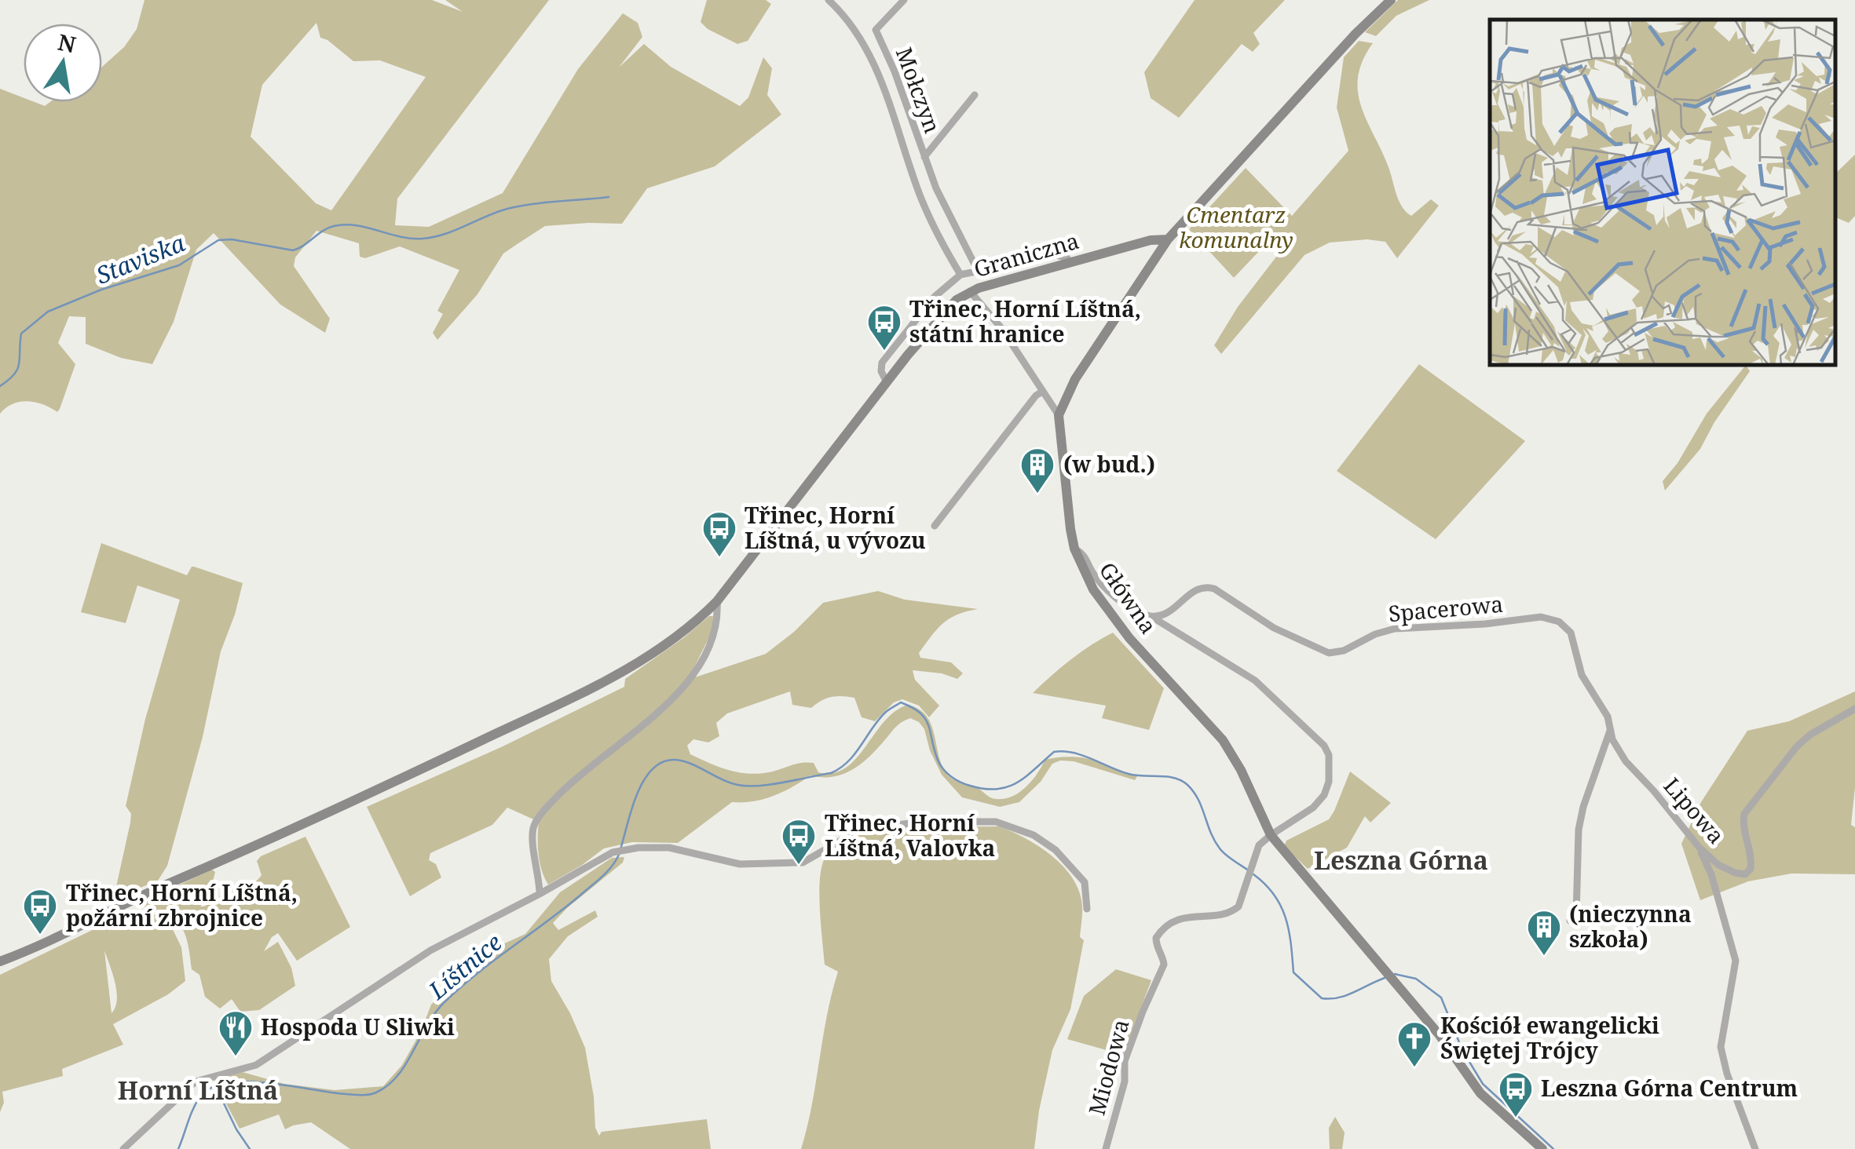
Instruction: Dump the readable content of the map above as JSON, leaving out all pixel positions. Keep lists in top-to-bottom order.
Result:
{
  "streets": {
    "street": [
      "Mołczyn",
      "Graniczna",
      "Główna",
      "Spacerowa",
      "Lipowa",
      "Miodowa"
    ]
  },
  "crossings": [
    ["Graniczna", "Główna"],
    ["Główna", "Miodowa"],
    ["Spacerowa", "Lipowa"]
  ],
  "districts": ["Leszna Górna", "Horní Líštná"],
  "water": ["Staviska", "Líštnice"],
  "parks": ["Cmentarz komunalny"],
  "places": {
    "bus stop": [
      "Třinec, Horní Líštná, státní hranice",
      "Třinec, Horní Líštná, u vývozu",
      "Třinec, Horní Líštná, Valovka",
      "Třinec, Horní Líštná, požární zbrojnice",
      "Leszna Górna Centrum"
    ],
    "building": ["(w bud.)", "(nieczynna szkoła)"],
    "restaurant": ["Hospoda U Sliwki"],
    "church": ["Kościół ewangelicki Świętej Trójcy"]
  },
  "north": "top"
}
